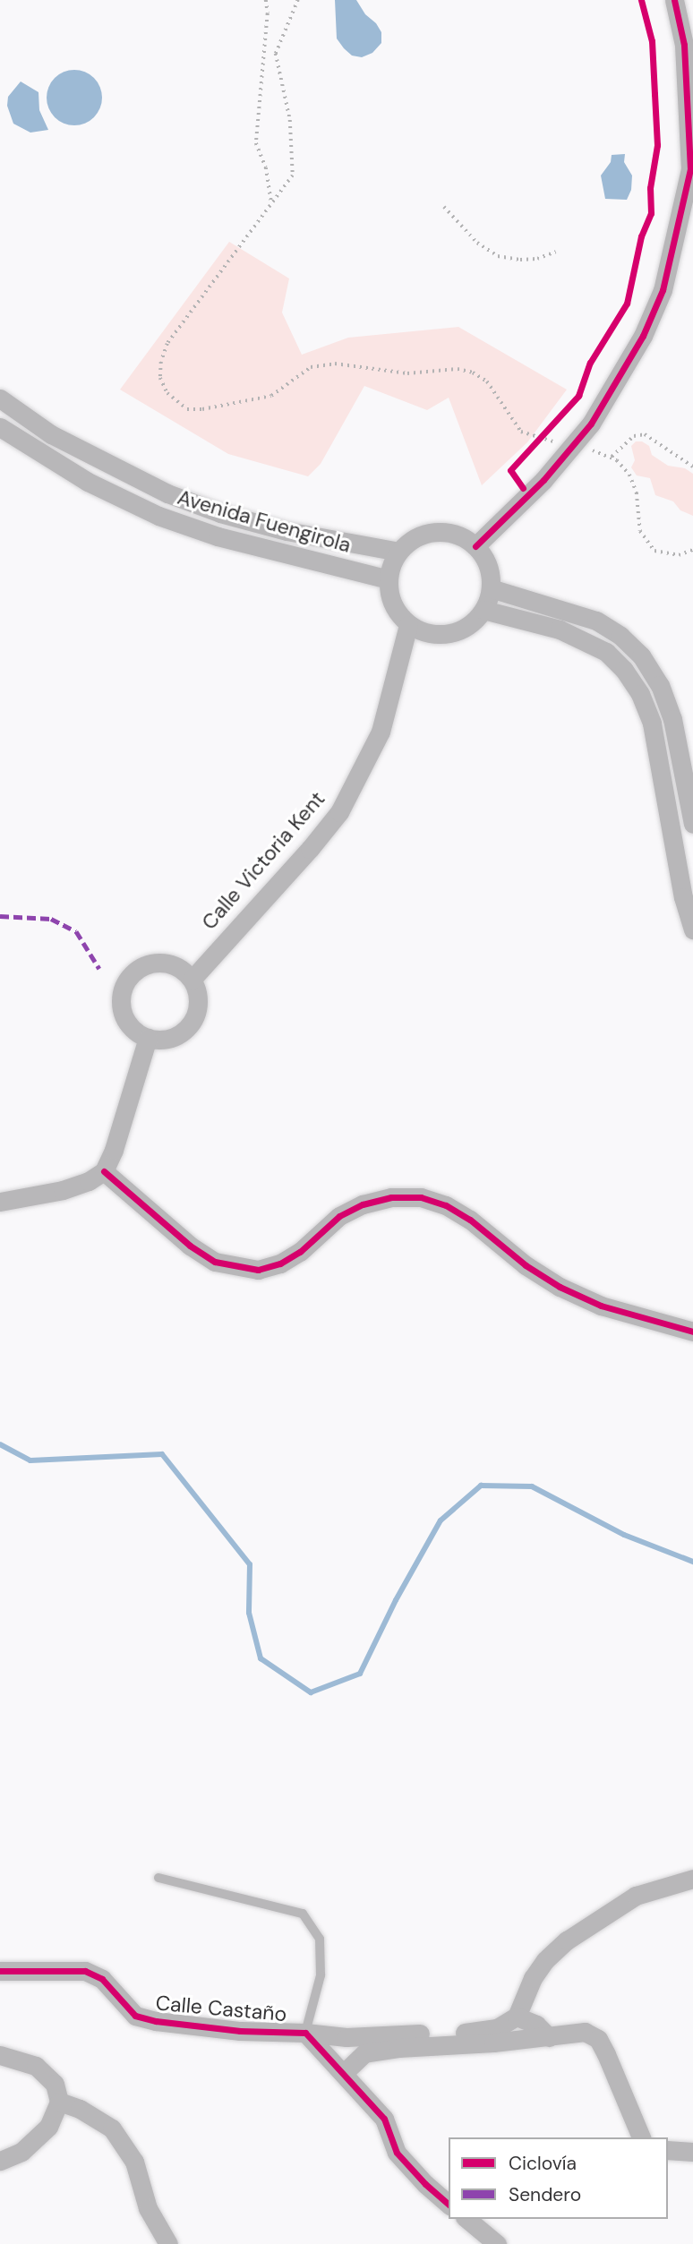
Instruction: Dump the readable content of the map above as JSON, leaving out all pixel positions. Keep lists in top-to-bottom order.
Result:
{
  "streets": {
    "street": ["Avenida Fuengirola", "Calle Victoria Kent", "Calle Castaño"]
  },
  "crossings": [
    ["Avenida Fuengirola", "Calle Victoria Kent"]
  ],
  "legend": ["Ciclovía", "Sendero"]
}
